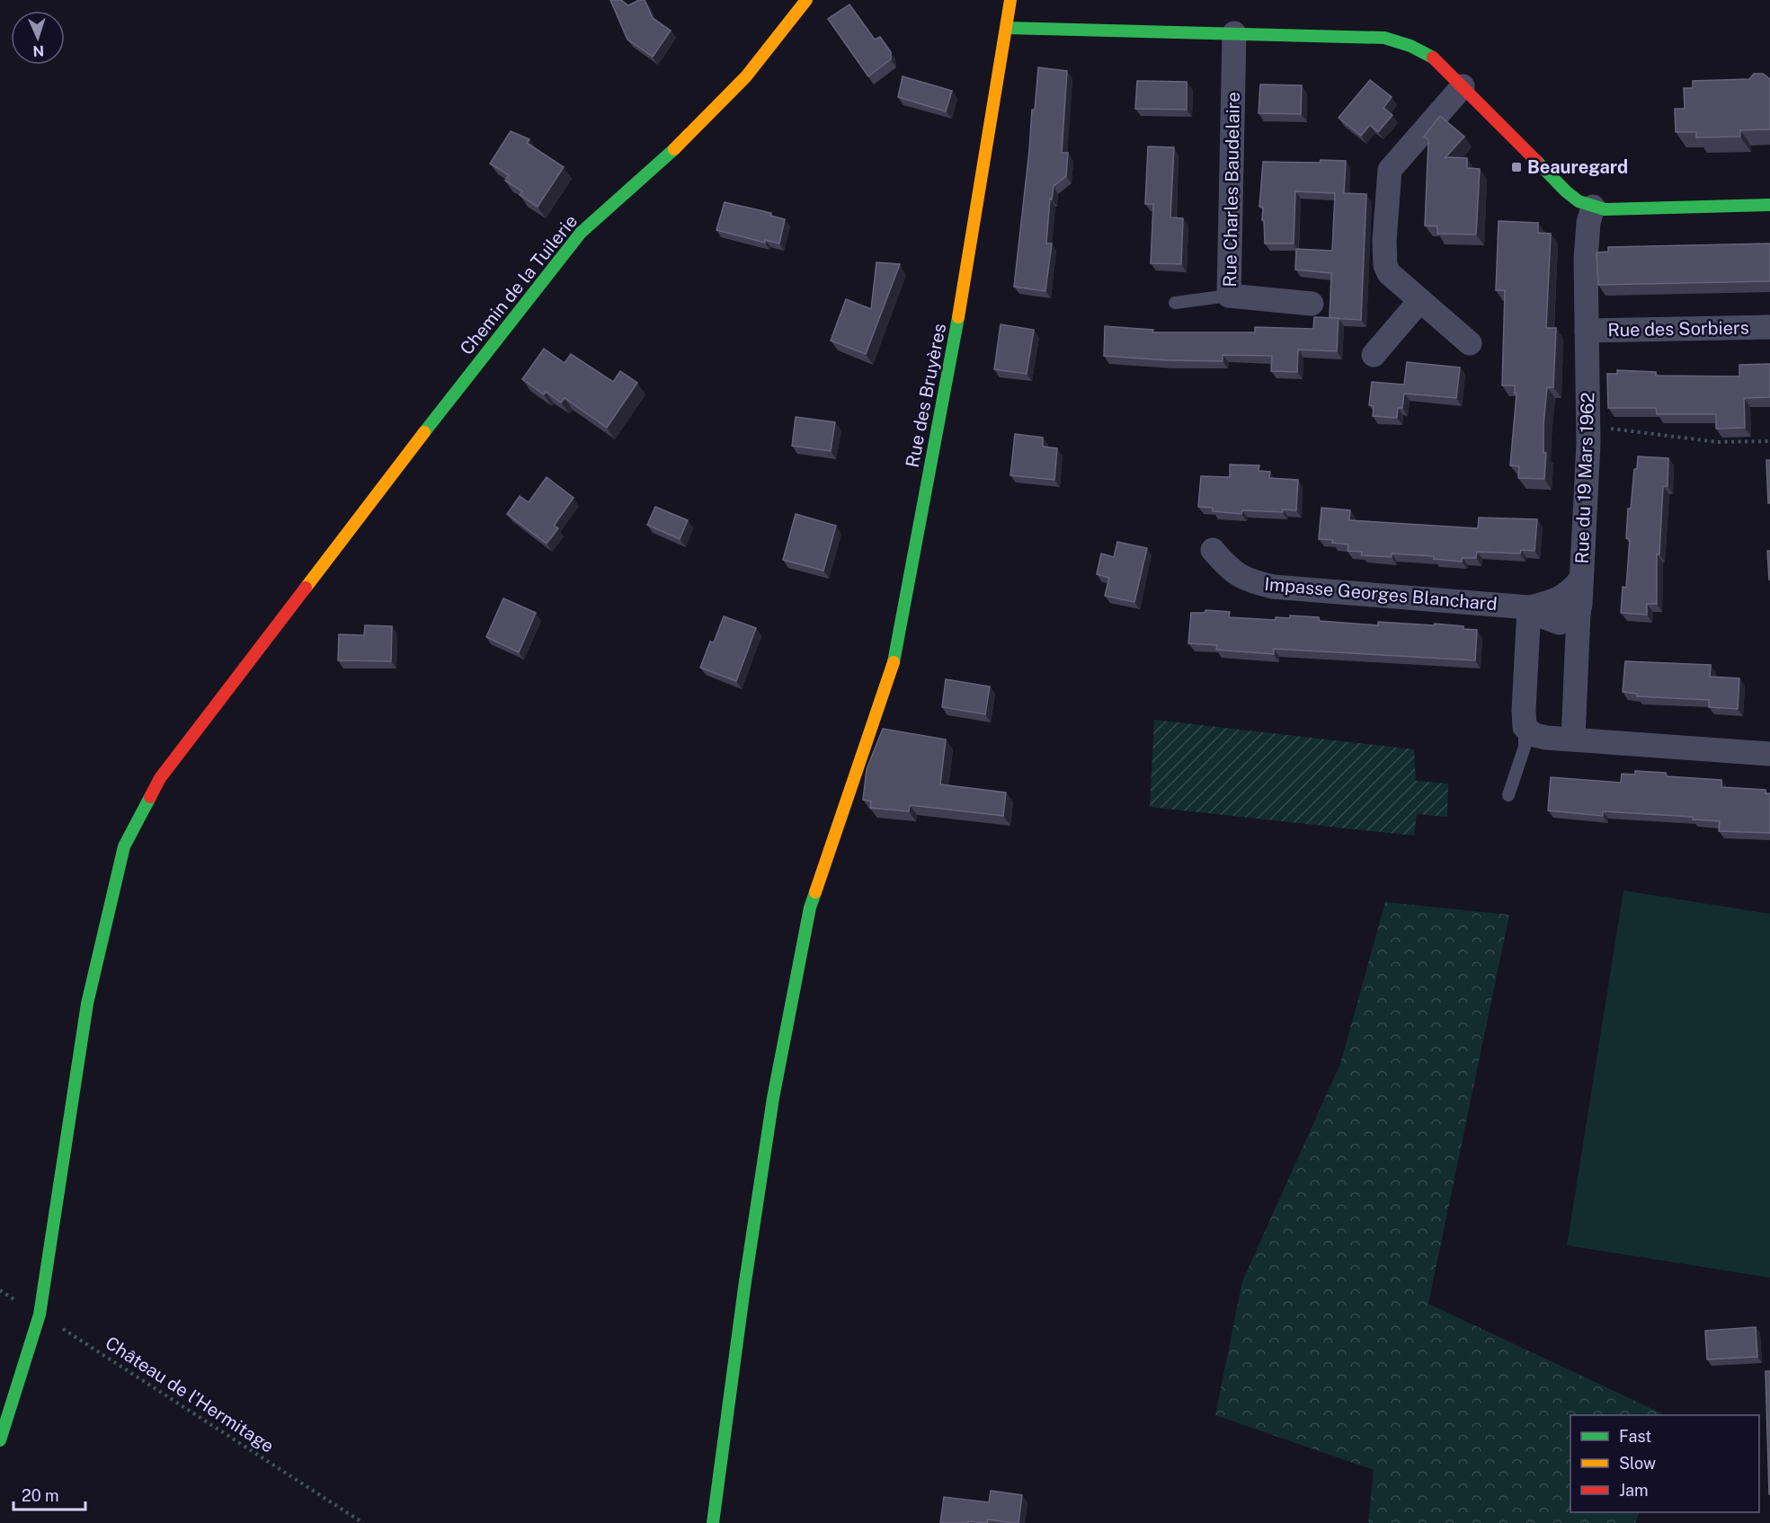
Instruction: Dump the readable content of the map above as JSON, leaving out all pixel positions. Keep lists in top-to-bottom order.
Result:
{
  "streets": {
    "street": [
      "Rue Charles Baudelaire",
      "Chemin de la Tuilerie",
      "Rue des Sorbiers",
      "Rue des Bruyères",
      "Rue du 19 Mars 1962",
      "Impasse Georges Blanchard"
    ],
    "path": ["Château de l’Hermitage"]
  },
  "crossings": [
    ["Chemin de la Tuilerie", "Château de l’Hermitage"],
    ["Rue des Sorbiers", "Rue du 19 Mars 1962"],
    ["Rue du 19 Mars 1962", "Impasse Georges Blanchard"]
  ],
  "places": {
    "transit": ["Beauregard"]
  },
  "legend": ["Fast", "Slow", "Jam"],
  "scale_bar": "20 m",
  "north": "bottom"
}
